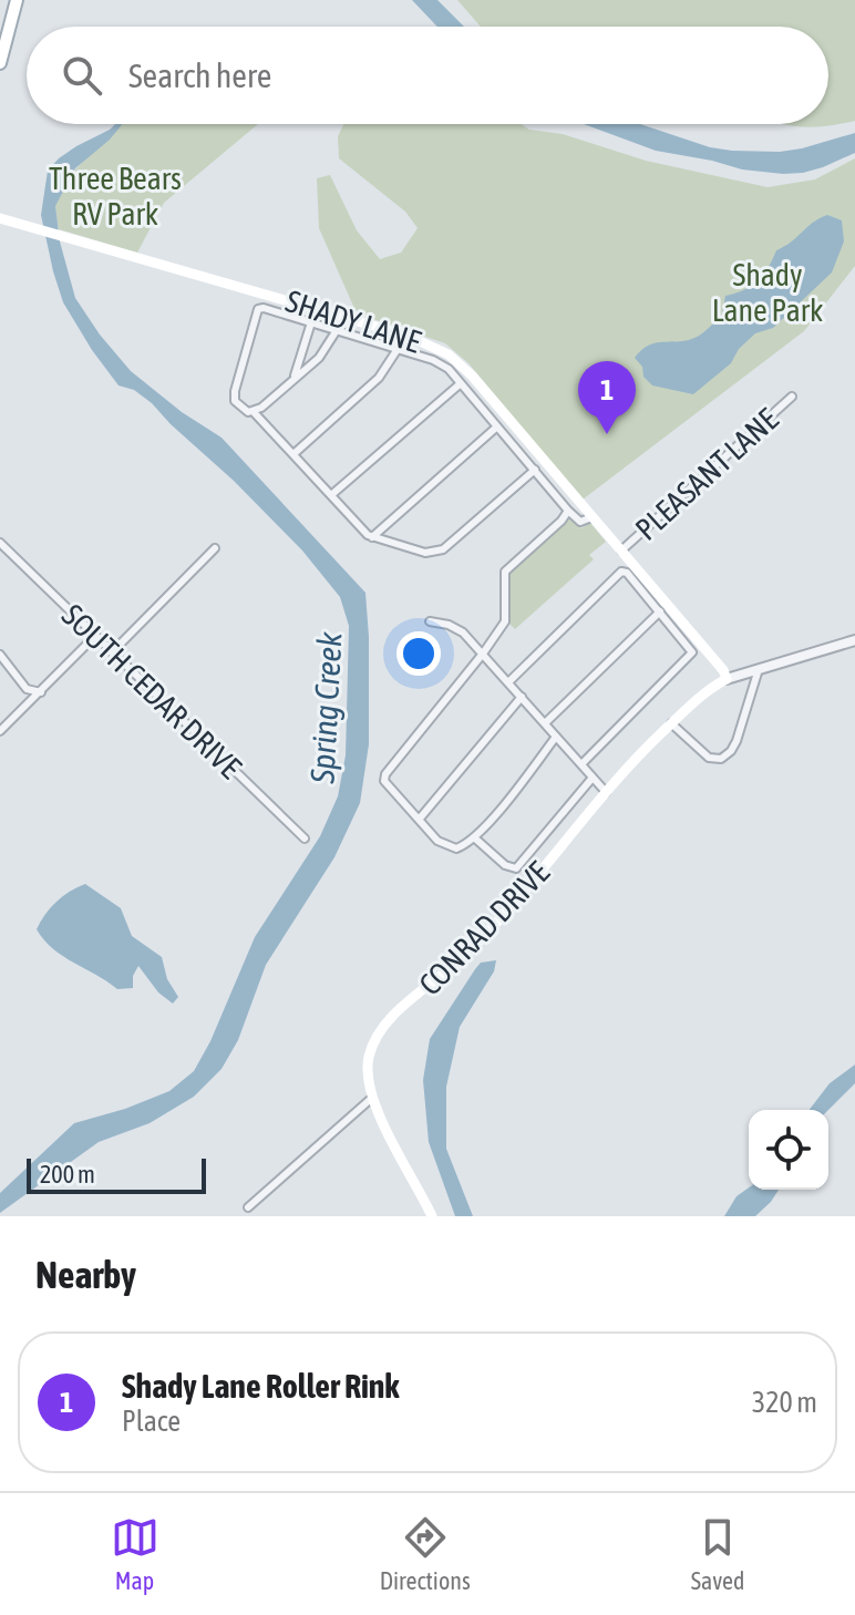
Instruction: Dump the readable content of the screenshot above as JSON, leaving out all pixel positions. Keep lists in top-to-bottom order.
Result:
{
  "streets": {
    "main road": ["SHADY LANE", "CONRAD DRIVE"],
    "street": ["PLEASANT LANE", "SOUTH CEDAR DRIVE"]
  },
  "crossings": [
    ["SHADY LANE", "PLEASANT LANE"],
    ["SHADY LANE", "CONRAD DRIVE"]
  ],
  "water": ["Spring Creek"],
  "parks": ["Three Bears RV Park", "Shady Lane Park"],
  "scale_bar": "200 m",
  "page": {
    "search": "Search here",
    "pins": "1",
    "scale": "200 m",
    "heading": "Nearby",
    "list": [
      {
        "mark": "1",
        "name": "Shady Lane Roller Rink",
        "note": "Place",
        "value": "320 m"
      }
    ],
    "nav": ["Map", "Directions", "Saved"]
  }
}
